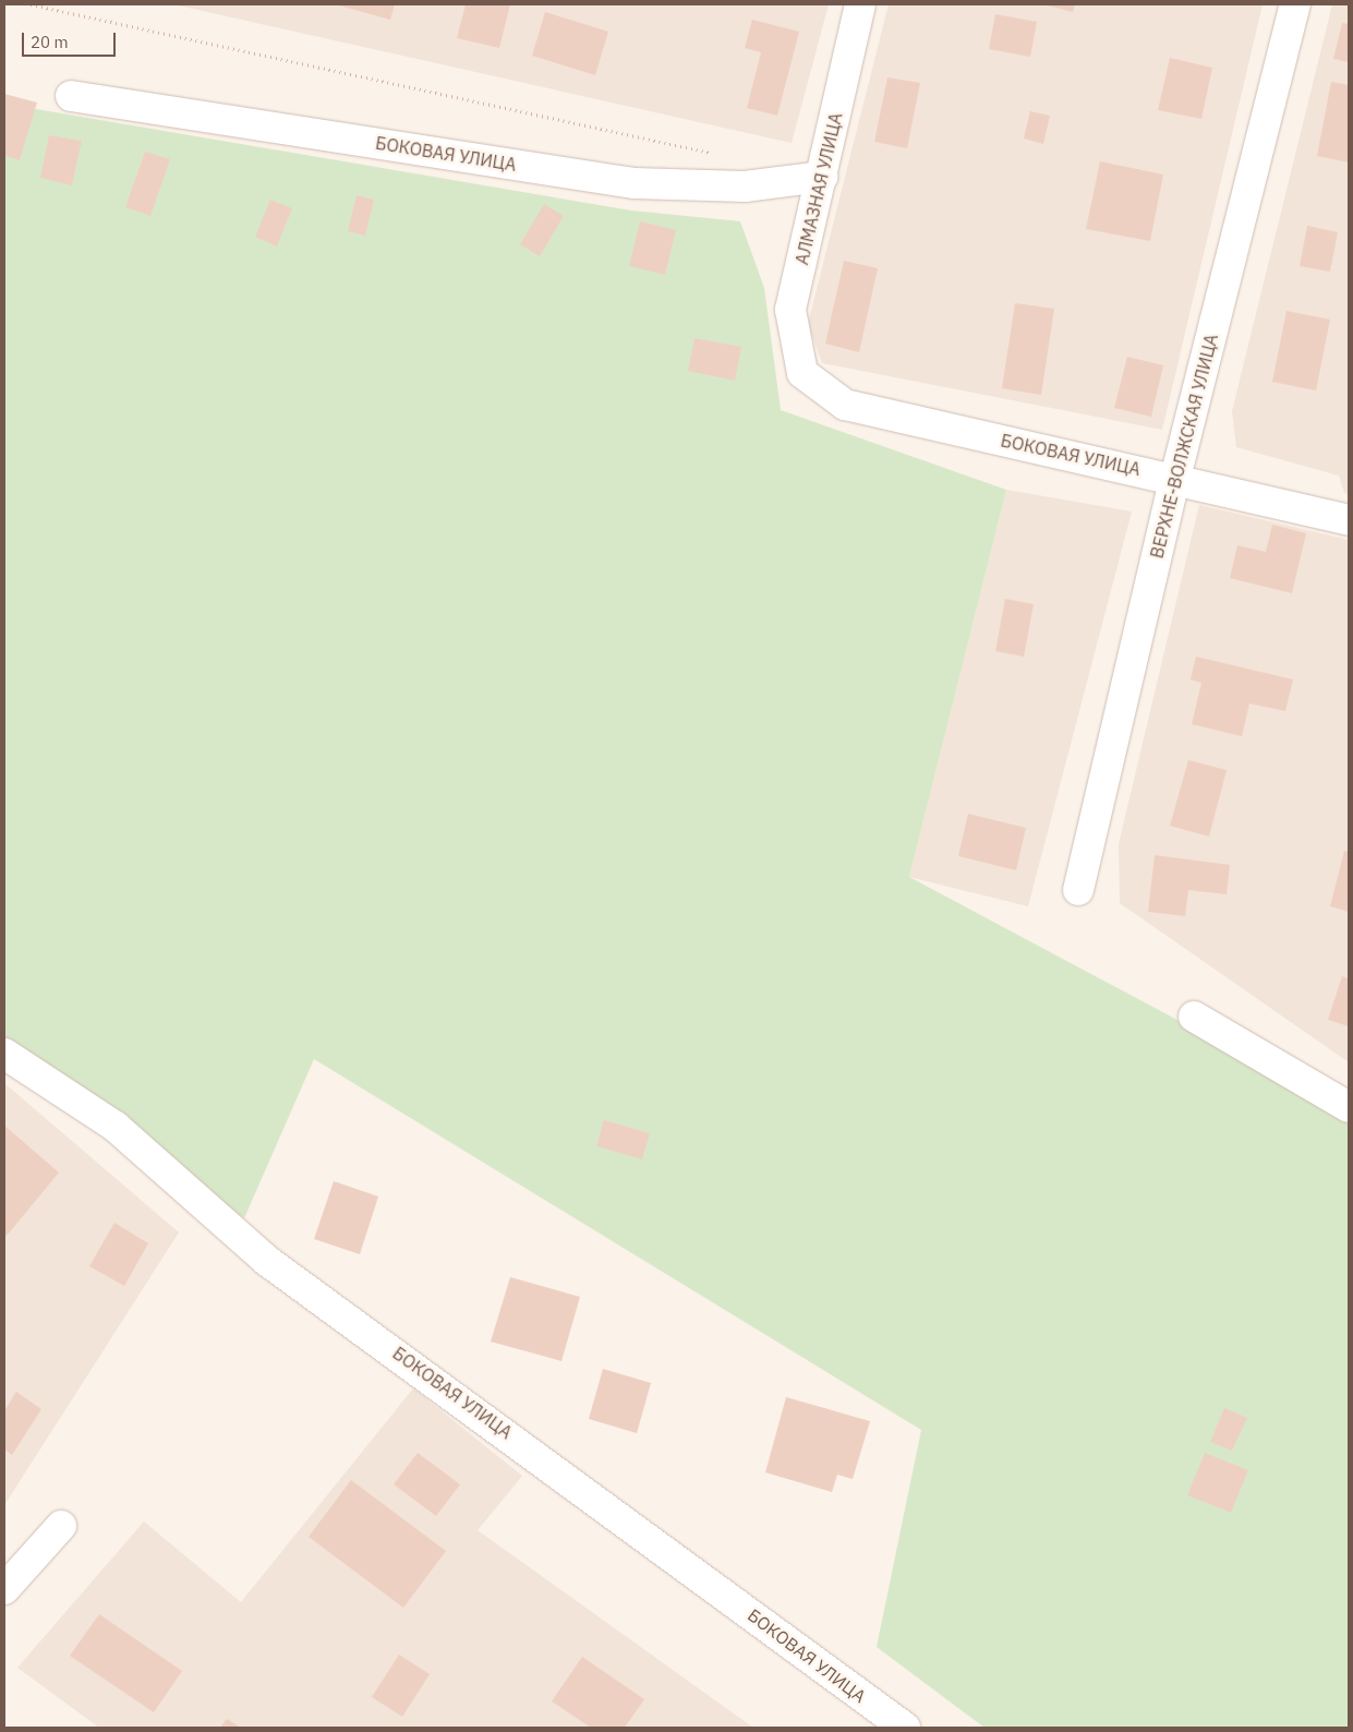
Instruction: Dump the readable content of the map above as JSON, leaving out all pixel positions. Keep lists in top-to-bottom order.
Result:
{
  "streets": {
    "street": ["БОКОВАЯ УЛИЦА", "АЛМАЗНАЯ УЛИЦА", "ВЕРХНЕ-ВОЛЖСКАЯ УЛИЦА"]
  },
  "crossings": [
    ["БОКОВАЯ УЛИЦА", "АЛМАЗНАЯ УЛИЦА"],
    ["БОКОВАЯ УЛИЦА", "ВЕРХНЕ-ВОЛЖСКАЯ УЛИЦА"]
  ],
  "scale_bar": "20 m"
}
